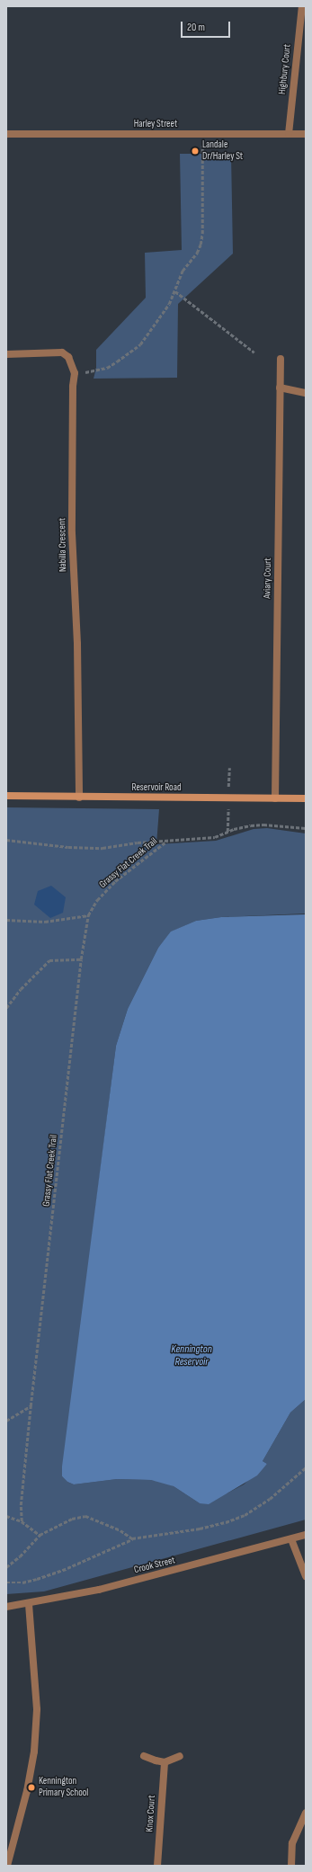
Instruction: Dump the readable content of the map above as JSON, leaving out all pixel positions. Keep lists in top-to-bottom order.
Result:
{
  "streets": {
    "main road": ["Reservoir Road"],
    "street": [
      "Highbury Court",
      "Harley Street",
      "Nabilla Crescent",
      "Aviary Court",
      "Crook Street",
      "Knox Court"
    ],
    "path": ["Grassy Flat Creek Trail"]
  },
  "crossings": [
    ["Highbury Court", "Harley Street"],
    ["Nabilla Crescent", "Reservoir Road"],
    ["Aviary Court", "Reservoir Road"]
  ],
  "water": ["Kennington Reservoir"],
  "places": ["Landale Dr/Harley St", "Kennington Primary School"],
  "scale_bar": "20 m"
}
